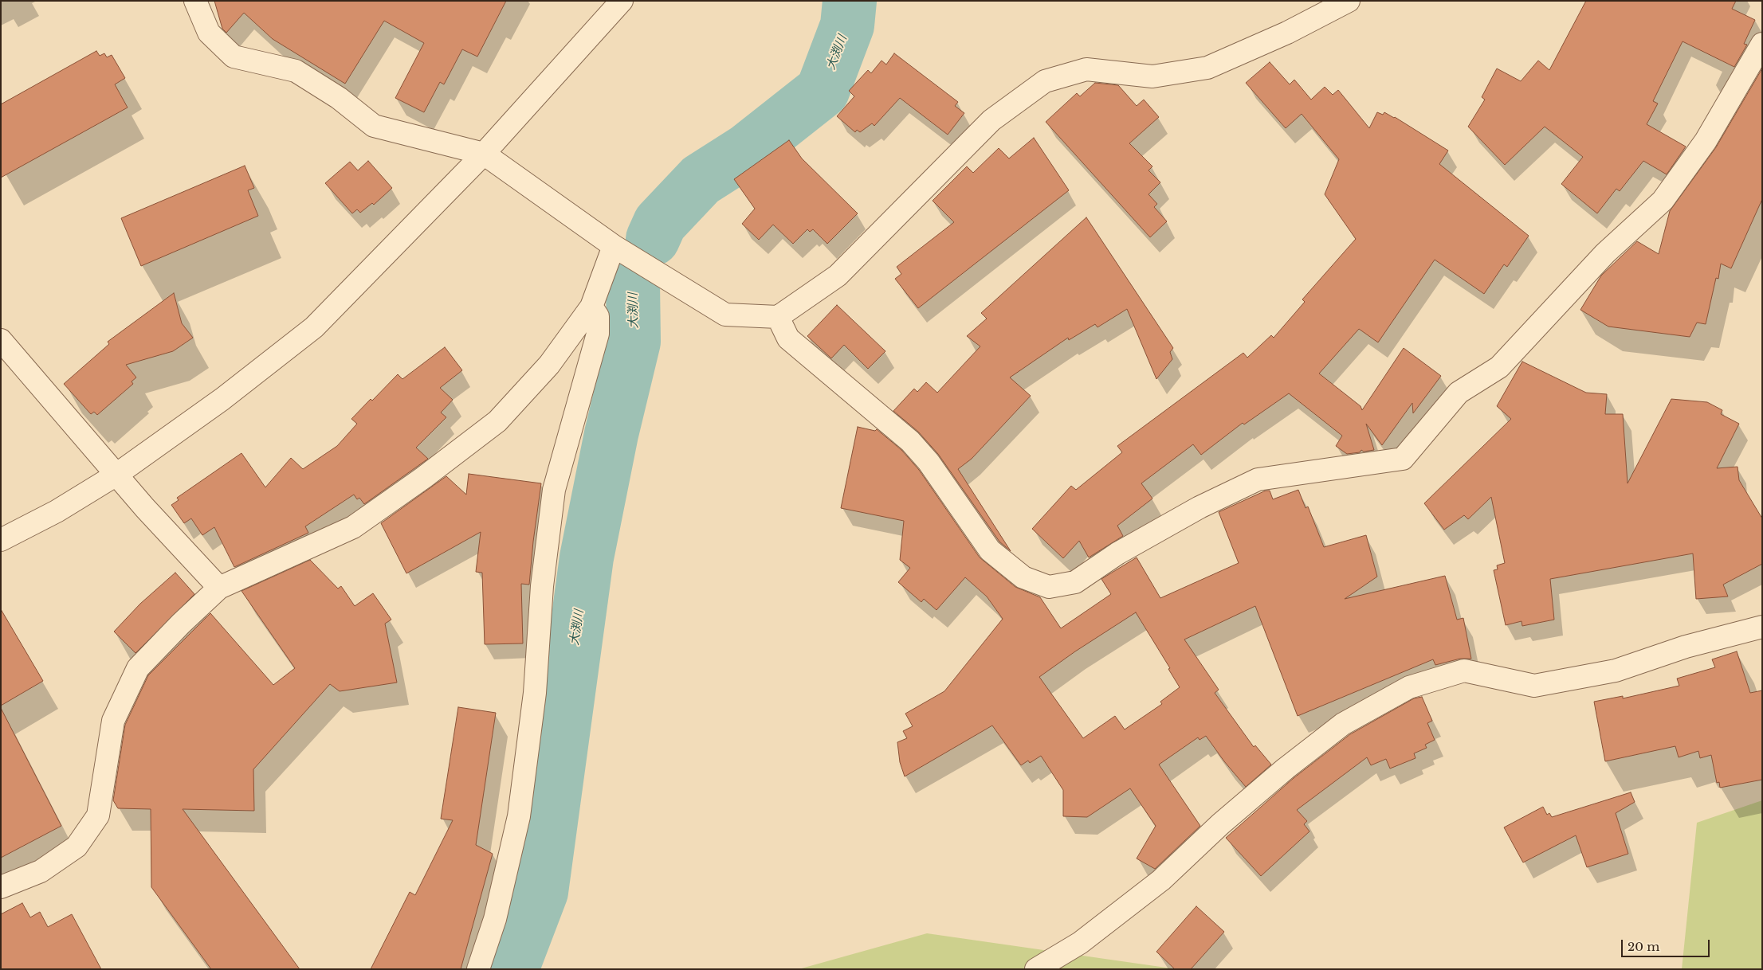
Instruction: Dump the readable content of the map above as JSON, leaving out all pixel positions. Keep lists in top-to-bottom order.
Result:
{
  "water": ["大渕川"],
  "scale_bar": "20 m"
}
